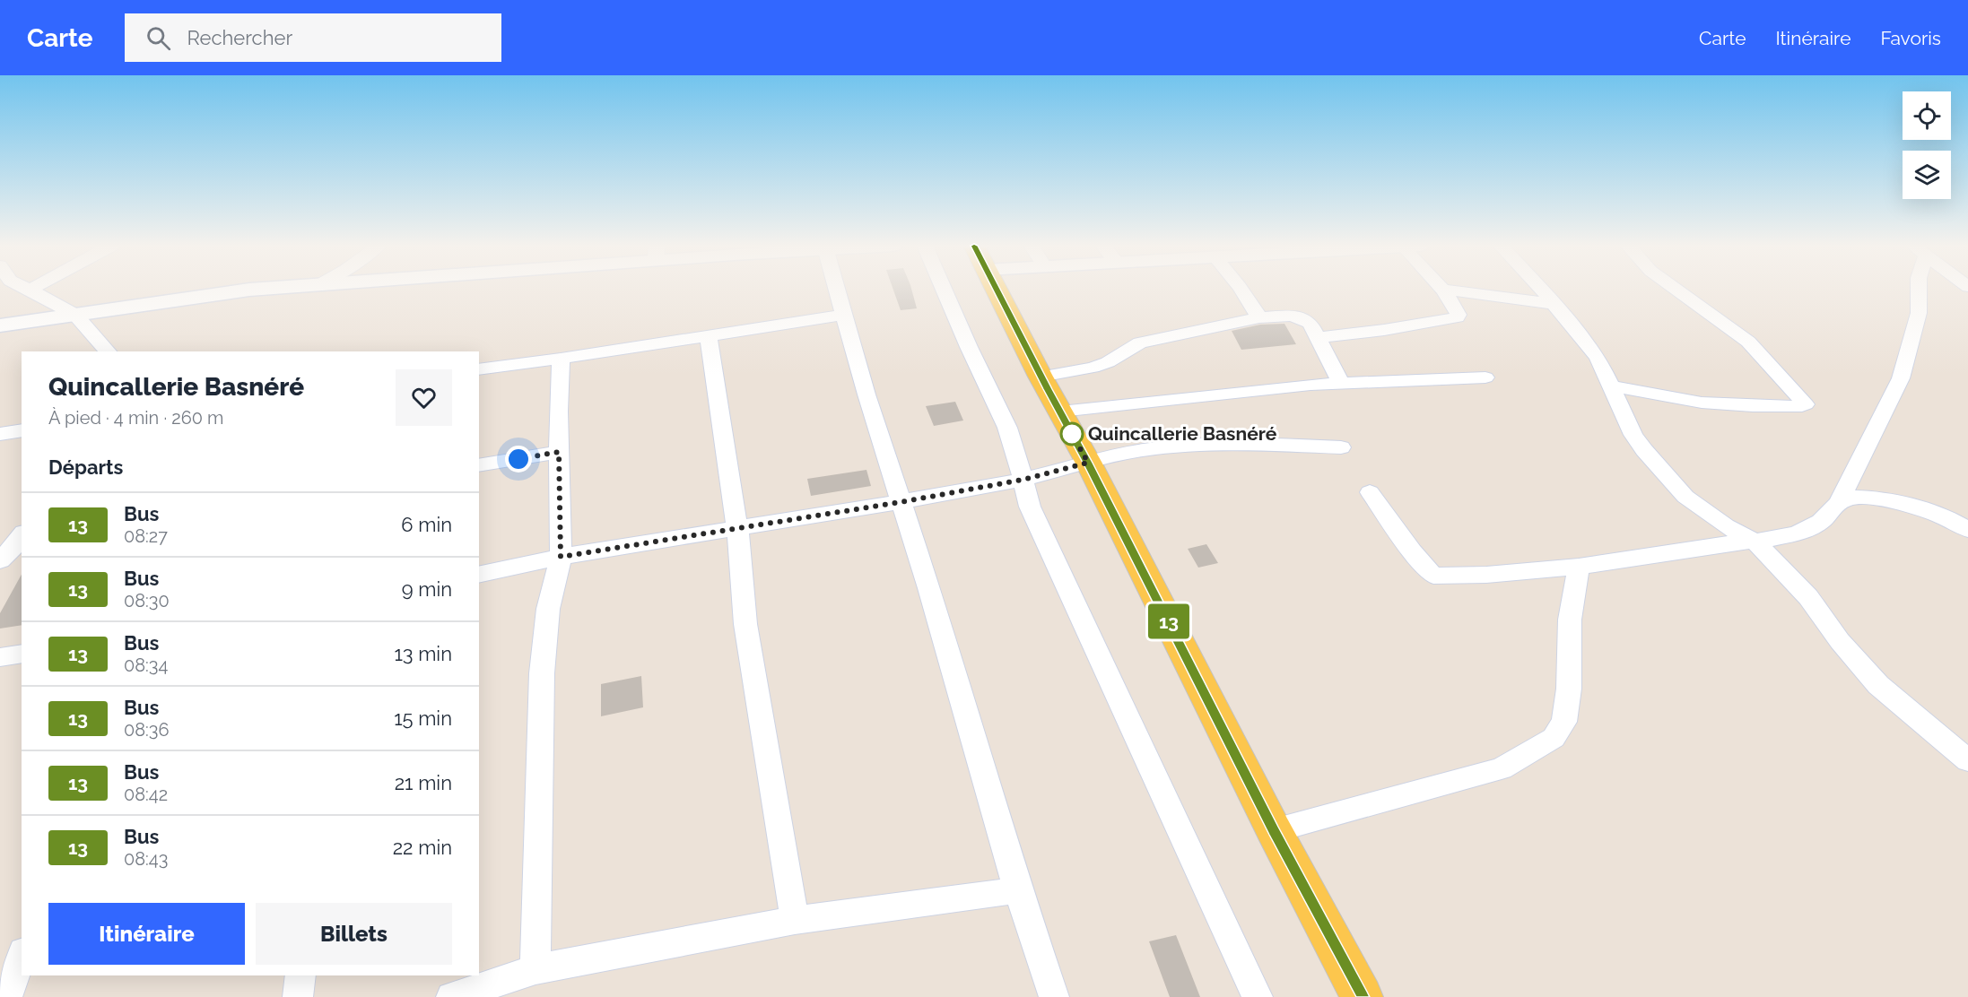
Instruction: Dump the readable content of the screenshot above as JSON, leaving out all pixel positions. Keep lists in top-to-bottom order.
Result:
{
  "places": ["Quincallerie Basnéré"],
  "lines": ["bus line 13"],
  "page": {
    "header": "Carte",
    "search": "Rechercher",
    "nav": ["Carte", "Itinéraire", "Favoris"],
    "on_map": "13",
    "heading": [
      ["Quincallerie Basnéré", "À pied · 4 min · 260 m"],
      "Départs"
    ],
    "list": [
      {
        "mark": "13",
        "name": "Bus",
        "note": "08:27",
        "value": "6 min"
      },
      {
        "mark": "13",
        "name": "Bus",
        "note": "08:30",
        "value": "9 min"
      },
      {
        "mark": "13",
        "name": "Bus",
        "note": "08:34",
        "value": "13 min"
      },
      {
        "mark": "13",
        "name": "Bus",
        "note": "08:36",
        "value": "15 min"
      },
      {
        "mark": "13",
        "name": "Bus",
        "note": "08:42",
        "value": "21 min"
      },
      {
        "mark": "13",
        "name": "Bus",
        "note": "08:43",
        "value": "22 min"
      }
    ],
    "buttons": ["Itinéraire", "Billets"]
  }
}
